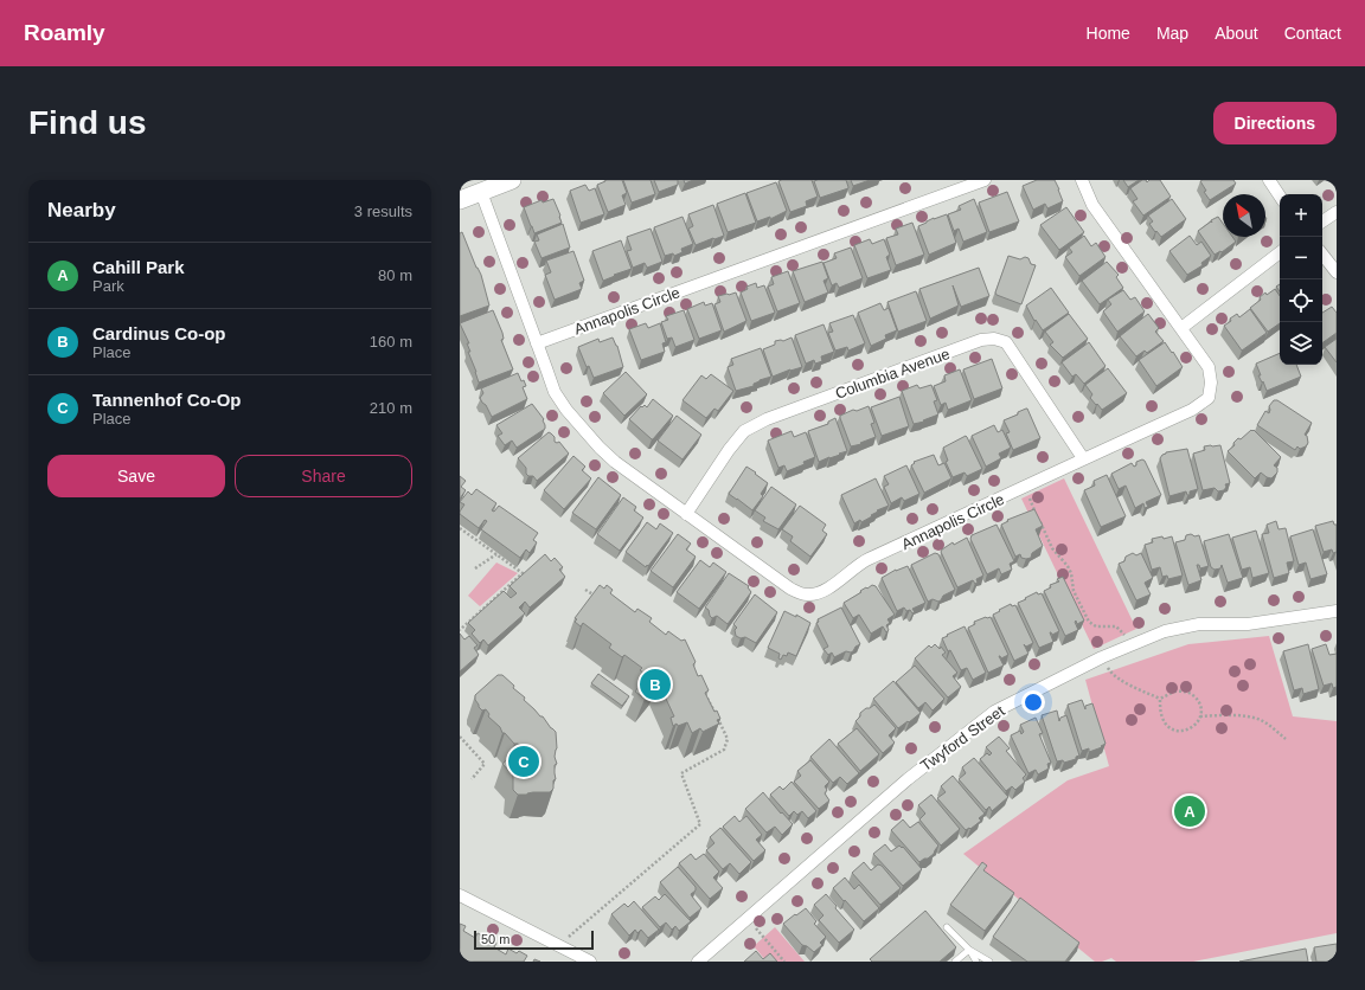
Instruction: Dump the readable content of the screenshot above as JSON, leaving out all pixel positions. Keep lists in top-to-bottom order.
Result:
{
  "streets": {
    "street": ["Annapolis Circle", "Columbia Avenue", "Twyford Street"]
  },
  "crossings": [
    ["Annapolis Circle", "Columbia Avenue"]
  ],
  "scale_bar": "50 m",
  "north": "top left",
  "page": {
    "header": "Roamly",
    "nav": [
      "Home",
      "Map",
      "About",
      "Contact"
    ],
    "buttons": [
      "Directions",
      ["Save", "Share"]
    ],
    "title": "Find us",
    "heading": ["Nearby", "3 results"],
    "map_buttons": ["+", "−"],
    "list": [
      {
        "mark": "A",
        "name": "Cahill Park",
        "note": "Park",
        "value": "80 m"
      },
      {
        "mark": "B",
        "name": "Cardinus Co-op",
        "note": "Place",
        "value": "160 m"
      },
      {
        "mark": "C",
        "name": "Tannenhof Co-Op",
        "note": "Place",
        "value": "210 m"
      }
    ],
    "pins": ["B", "C", "A"],
    "scale": "50 m"
  }
}
